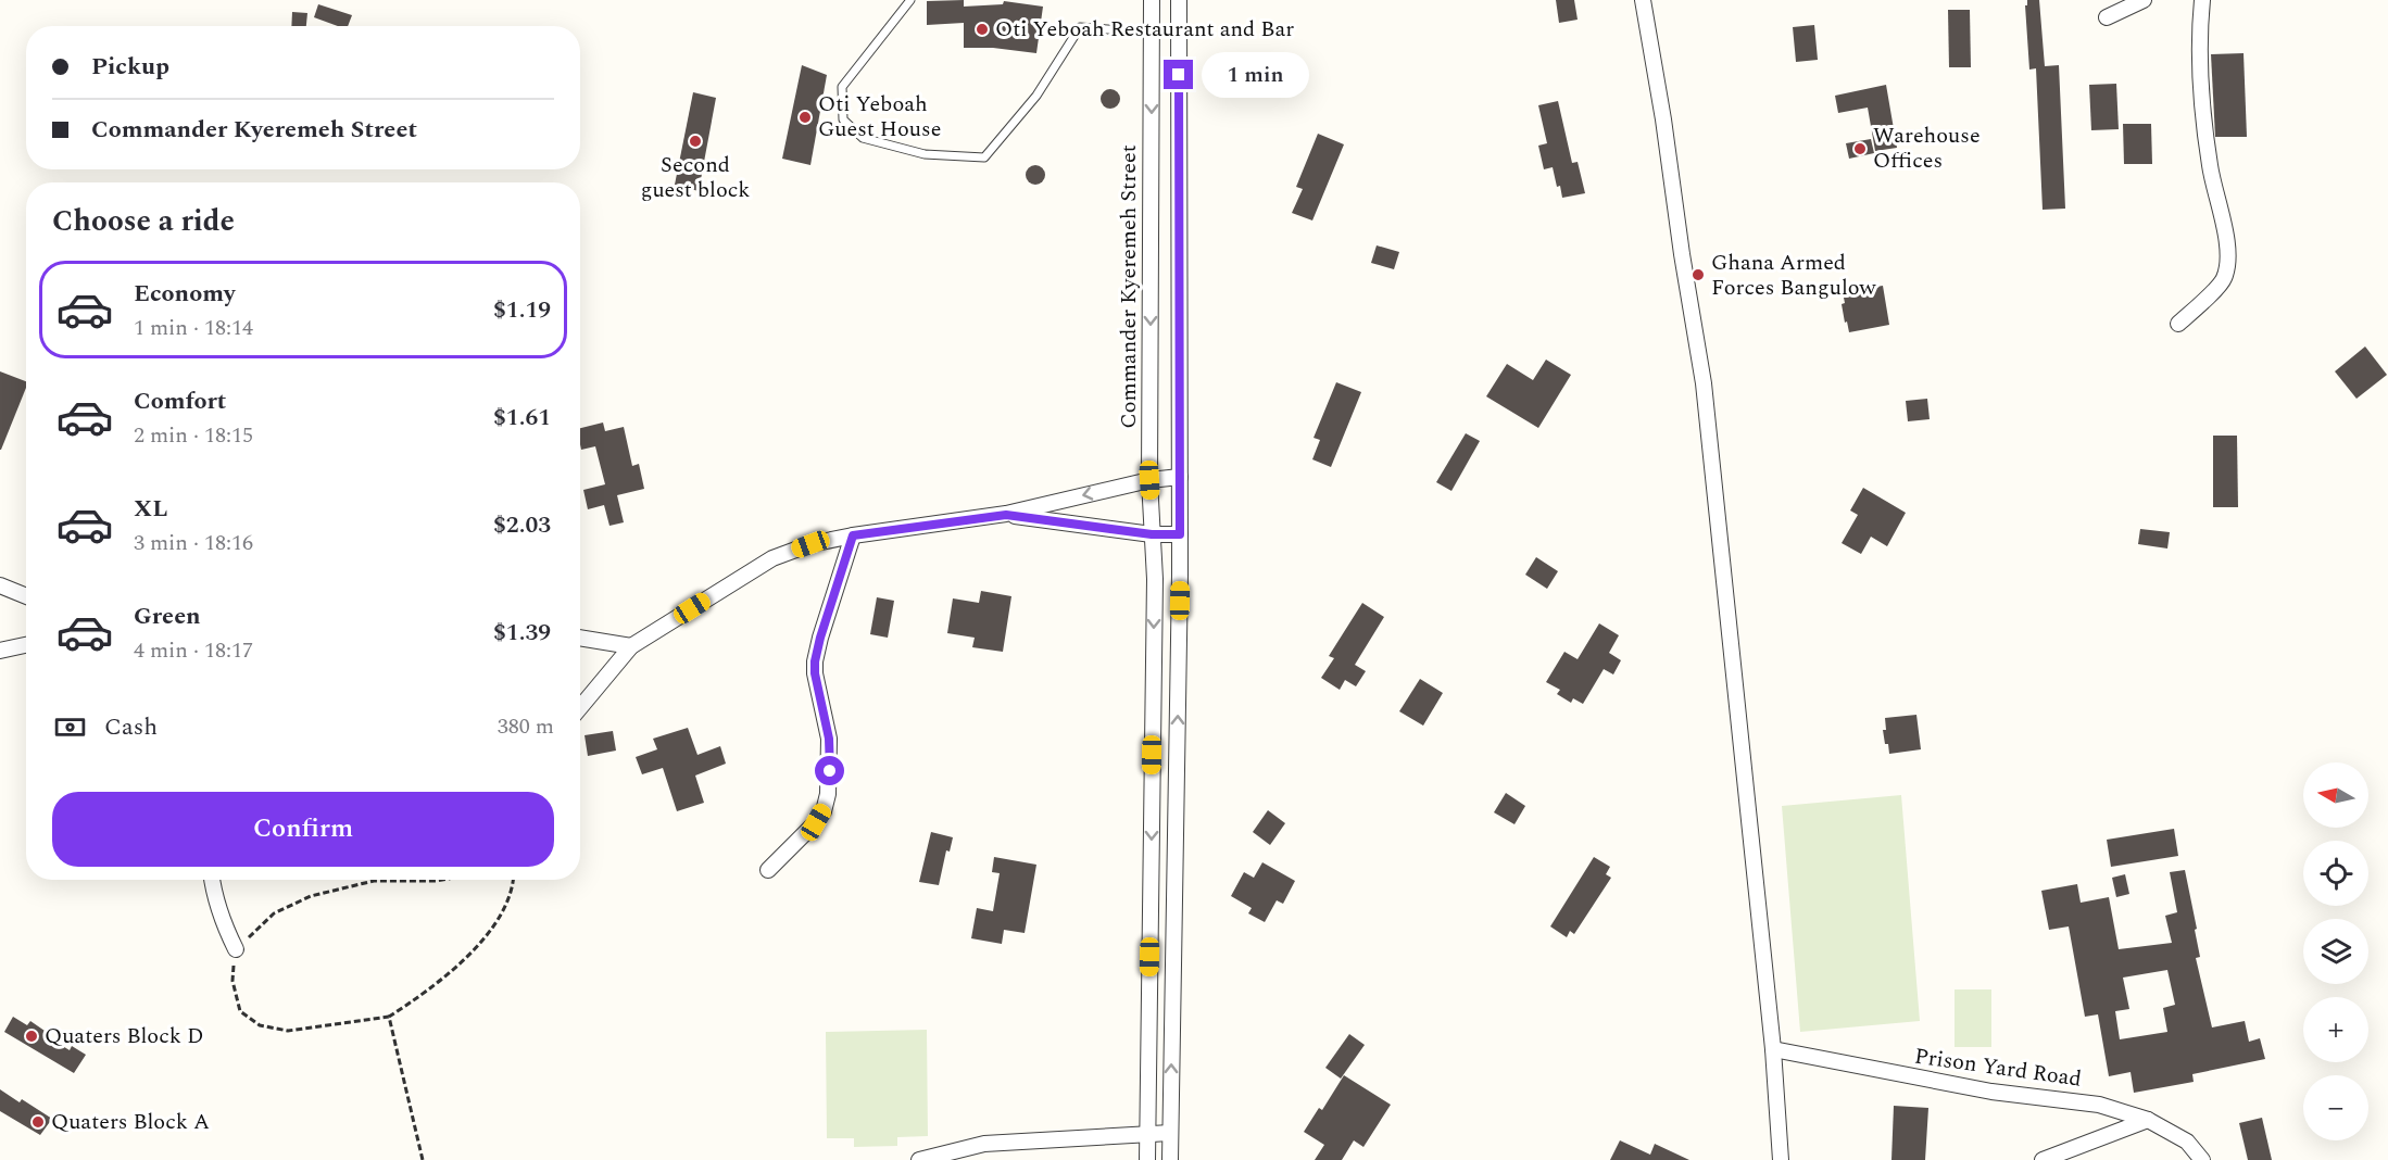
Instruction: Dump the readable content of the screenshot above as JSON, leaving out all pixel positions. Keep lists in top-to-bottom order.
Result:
{
  "streets": {
    "street": ["Commander Kyeremeh Street", "Prison Yard Road"]
  },
  "places": [
    "Oti Yeboah Restaurant and Bar",
    "Oti Yeboah Guest House",
    "Second guest block",
    "Warehouse Offices",
    "Ghana Armed Forces Bangulow",
    "Quaters Block D",
    "Quaters Block A"
  ],
  "north": "left",
  "page": {
    "banner": ["Pickup", "Commander Kyeremeh Street"],
    "bubble": "1 min",
    "heading": "Choose a ride",
    "list": [
      {
        "name": "Economy",
        "note": "1 min · 18:14",
        "value": "$1.19"
      },
      {
        "name": "Comfort",
        "note": "2 min · 18:15",
        "value": "$1.61"
      },
      {
        "name": "XL",
        "note": "3 min · 18:16",
        "value": "$2.03"
      },
      {
        "name": "Green",
        "note": "4 min · 18:17",
        "value": "$1.39"
      }
    ],
    "pay": ["Cash", "380 m"],
    "map_buttons": ["+", "−"],
    "buttons": "Confirm"
  }
}
